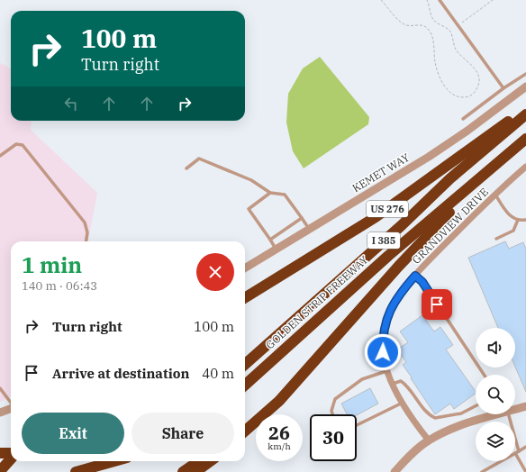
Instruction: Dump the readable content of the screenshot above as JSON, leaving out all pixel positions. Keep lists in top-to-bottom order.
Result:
{
  "streets": {
    "highway": ["US 276", "I 385", "GOLDEN STRIP FREEWAY"],
    "street": ["KEMET WAY", "GRANDVIEW DRIVE"]
  },
  "page": {
    "turn": ["100 m", "Turn right"],
    "heading": ["1 min", "140 m · 06:43"],
    "list": [
      {
        "name": "Turn right",
        "value": "100 m"
      },
      {
        "name": "Arrive at destination",
        "value": "40 m"
      }
    ],
    "buttons": ["Exit", "Share"],
    "speed": "26 km/h",
    "limit": "30"
  }
}
